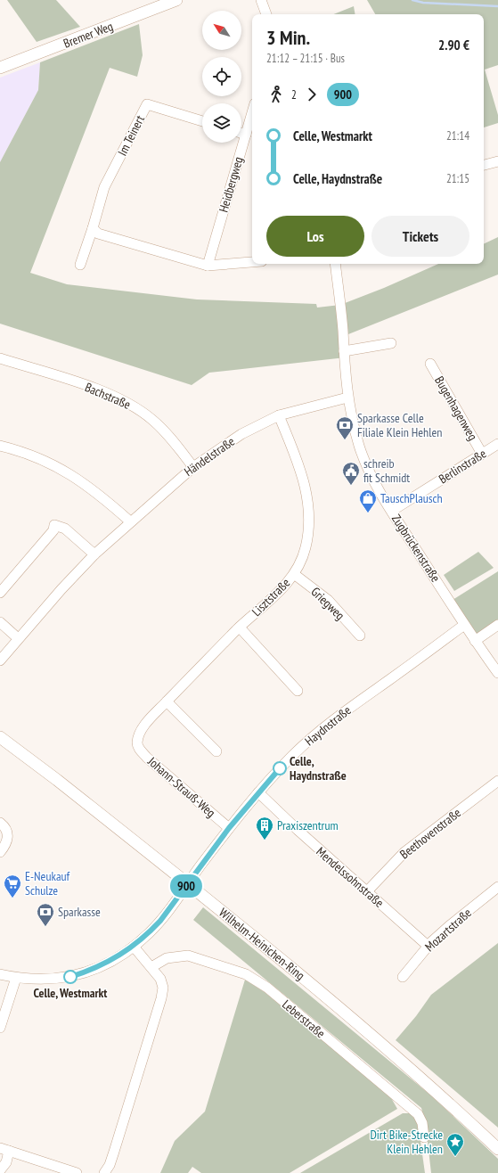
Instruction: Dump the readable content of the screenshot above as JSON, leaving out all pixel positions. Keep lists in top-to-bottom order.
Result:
{
  "streets": {
    "main road": ["Bremer Weg", "Wilhelm-Heinichen-Ring"],
    "street": [
      "Im Teinert",
      "Heidbergweg",
      "Bachstraße",
      "Bugenhagenweg",
      "Händelstraße",
      "Berlinstraße",
      "Zugbrückenstraße",
      "Lisztstraße",
      "Griegweg",
      "Haydnstraße",
      "Johann-Strauß-Weg",
      "Beethovenstraße",
      "Mendelssohnstraße",
      "Mozartstraße",
      "Leberstraße"
    ]
  },
  "crossings": [
    ["Bachstraße", "Händelstraße"],
    ["Bugenhagenweg", "Berlinstraße"],
    ["Händelstraße", "Zugbrückenstraße"],
    ["Händelstraße", "Lisztstraße"],
    ["Berlinstraße", "Zugbrückenstraße"],
    ["Zugbrückenstraße", "Haydnstraße"],
    ["Lisztstraße", "Griegweg"],
    ["Lisztstraße", "Johann-Strauß-Weg"],
    ["Haydnstraße", "Johann-Strauß-Weg"],
    ["Haydnstraße", "Mendelssohnstraße"],
    ["Haydnstraße", "Wilhelm-Heinichen-Ring"],
    ["Beethovenstraße", "Mendelssohnstraße"],
    ["Mendelssohnstraße", "Mozartstraße"]
  ],
  "places": {
    "bank": ["Sparkasse Celle Filiale Klein Hehlen", "Sparkasse"],
    "public building": ["schreib fit Schmidt"],
    "shop": ["TauschPlausch"],
    "other": ["Celle, Haydnstraße", "Celle, Westmarkt"],
    "building": ["Praxiszentrum"],
    "supermarket": ["E-Neukauf Schulze"],
    "place": ["Dirt Bike-Strecke Klein Hehlen"]
  },
  "lines": ["bus line 900"],
  "north": "top left",
  "page": {
    "on_map": "900",
    "heading": ["3 Min.", "21:12 – 21:15 · Bus", "2.90 €"],
    "legs": ["2", "900"],
    "list": [
      {
        "name": "Celle, Westmarkt",
        "value": "21:14"
      },
      {
        "name": "Celle, Haydnstraße",
        "value": "21:15"
      }
    ],
    "buttons": ["Los", "Tickets"]
  }
}
